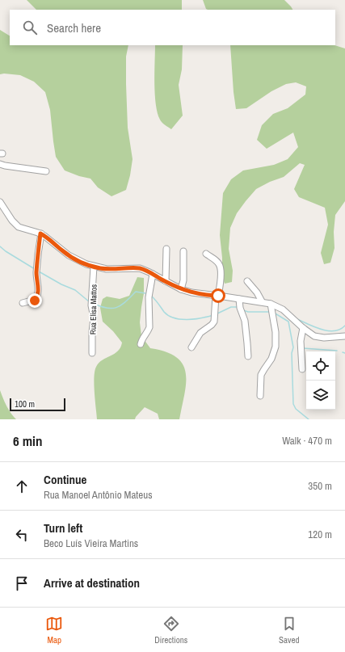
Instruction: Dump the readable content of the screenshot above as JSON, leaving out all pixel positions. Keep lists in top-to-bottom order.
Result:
{
  "streets": {
    "street": ["Rua Elisa Mattos"]
  },
  "scale_bar": "100 m",
  "page": {
    "search": "Search here",
    "scale": "100 m",
    "heading": ["6 min", "Walk · 470 m"],
    "list": [
      ["Continue", "Rua Manoel Antônio Mateus", "350 m"],
      ["Turn left", "Beco Luís Vieira Martins", "120 m"],
      "Arrive at destination"
    ],
    "nav": ["Map", "Directions", "Saved"]
  }
}
